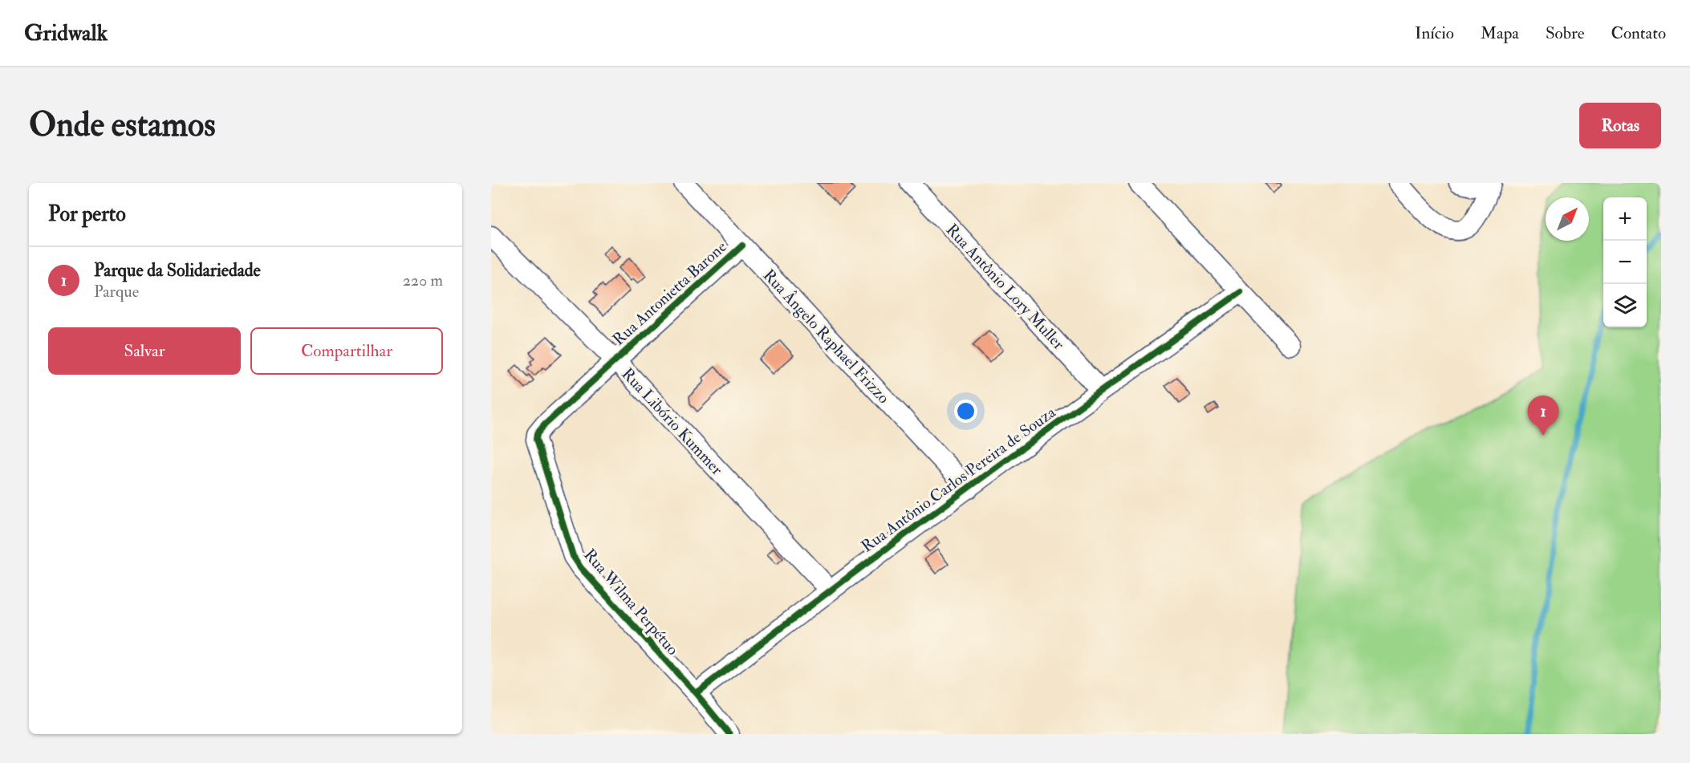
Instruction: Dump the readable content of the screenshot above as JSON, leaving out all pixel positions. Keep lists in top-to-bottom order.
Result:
{
  "streets": {
    "street": [
      "Rua Antônio Lory Muller",
      "Rua Antonietta Barone",
      "Rua Ângelo Raphael Frizzo",
      "Rua Libório Kummer",
      "Rua Antônio Carlos Pereira de Souza",
      "Rua Wilma Perpétuo"
    ]
  },
  "crossings": [
    ["Rua Antônio Lory Muller", "Rua Antônio Carlos Pereira de Souza"],
    ["Rua Antonietta Barone", "Rua Ângelo Raphael Frizzo"],
    ["Rua Antonietta Barone", "Rua Libório Kummer"],
    ["Rua Antonietta Barone", "Rua Wilma Perpétuo"],
    ["Rua Ângelo Raphael Frizzo", "Rua Antônio Carlos Pereira de Souza"],
    ["Rua Libório Kummer", "Rua Antônio Carlos Pereira de Souza"],
    ["Rua Libório Kummer", "Rua Wilma Perpétuo"],
    ["Rua Antônio Carlos Pereira de Souza", "Rua Wilma Perpétuo"]
  ],
  "north": "top right",
  "page": {
    "header": "Gridwalk",
    "nav": [
      "Início",
      "Mapa",
      "Sobre",
      "Contato"
    ],
    "buttons": [
      "Rotas",
      ["Salvar", "Compartilhar"]
    ],
    "title": "Onde estamos",
    "heading": "Por perto",
    "map_buttons": ["+", "−"],
    "list": [
      {
        "mark": "1",
        "name": "Parque da Solidariedade",
        "note": "Parque",
        "value": "220 m"
      }
    ],
    "pins": "1"
  }
}
